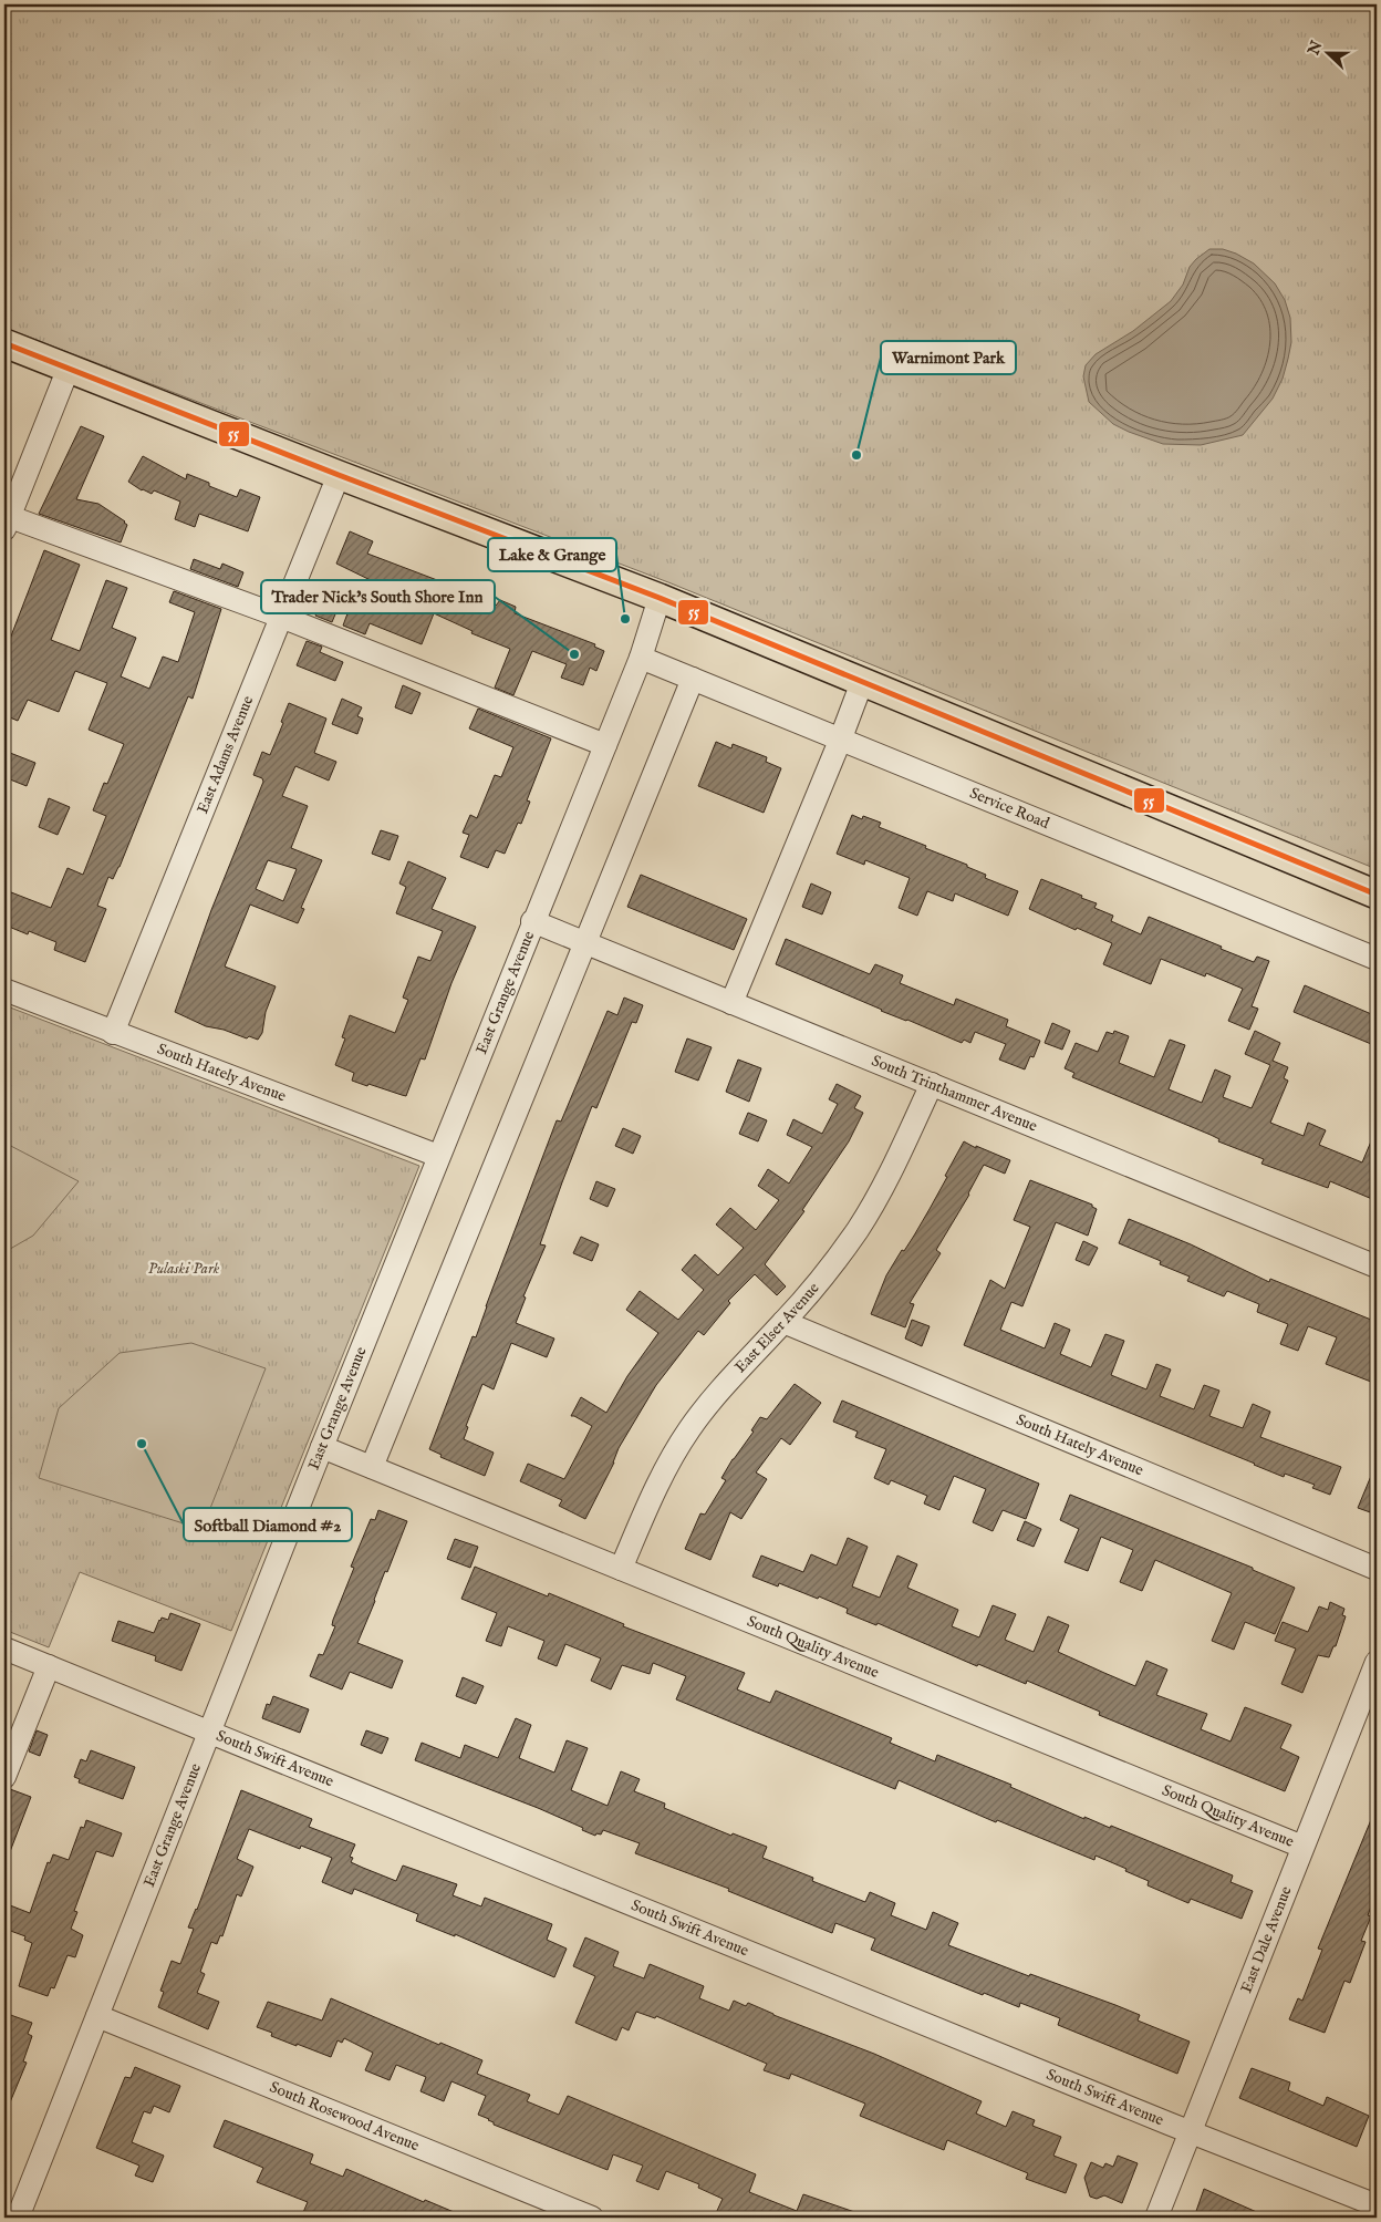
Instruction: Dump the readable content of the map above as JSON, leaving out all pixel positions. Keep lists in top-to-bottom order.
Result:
{
  "streets": {
    "street": [
      "East Adams Avenue",
      "Service Road",
      "East Grange Avenue",
      "South Hately Avenue",
      "South Trinthammer Avenue",
      "East Elser Avenue",
      "South Quality Avenue",
      "South Swift Avenue",
      "East Dale Avenue",
      "South Rosewood Avenue"
    ]
  },
  "crossings": [
    ["East Adams Avenue", "South Hately Avenue"],
    ["Service Road", "East Grange Avenue"],
    ["East Grange Avenue", "South Hately Avenue"],
    ["East Grange Avenue", "South Trinthammer Avenue"],
    ["East Grange Avenue", "South Quality Avenue"],
    ["East Grange Avenue", "South Swift Avenue"],
    ["East Grange Avenue", "South Rosewood Avenue"],
    ["South Hately Avenue", "East Elser Avenue"],
    ["South Trinthammer Avenue", "East Elser Avenue"],
    ["East Elser Avenue", "South Quality Avenue"],
    ["South Quality Avenue", "East Dale Avenue"],
    ["South Swift Avenue", "East Dale Avenue"]
  ],
  "parks": ["Pulaski Park"],
  "places": [
    "Warnimont Park",
    "Lake & Grange",
    "Trader Nick's South Shore Inn",
    "Softball Diamond #2"
  ],
  "lines": ["transit line 55"],
  "north": "left"
}
